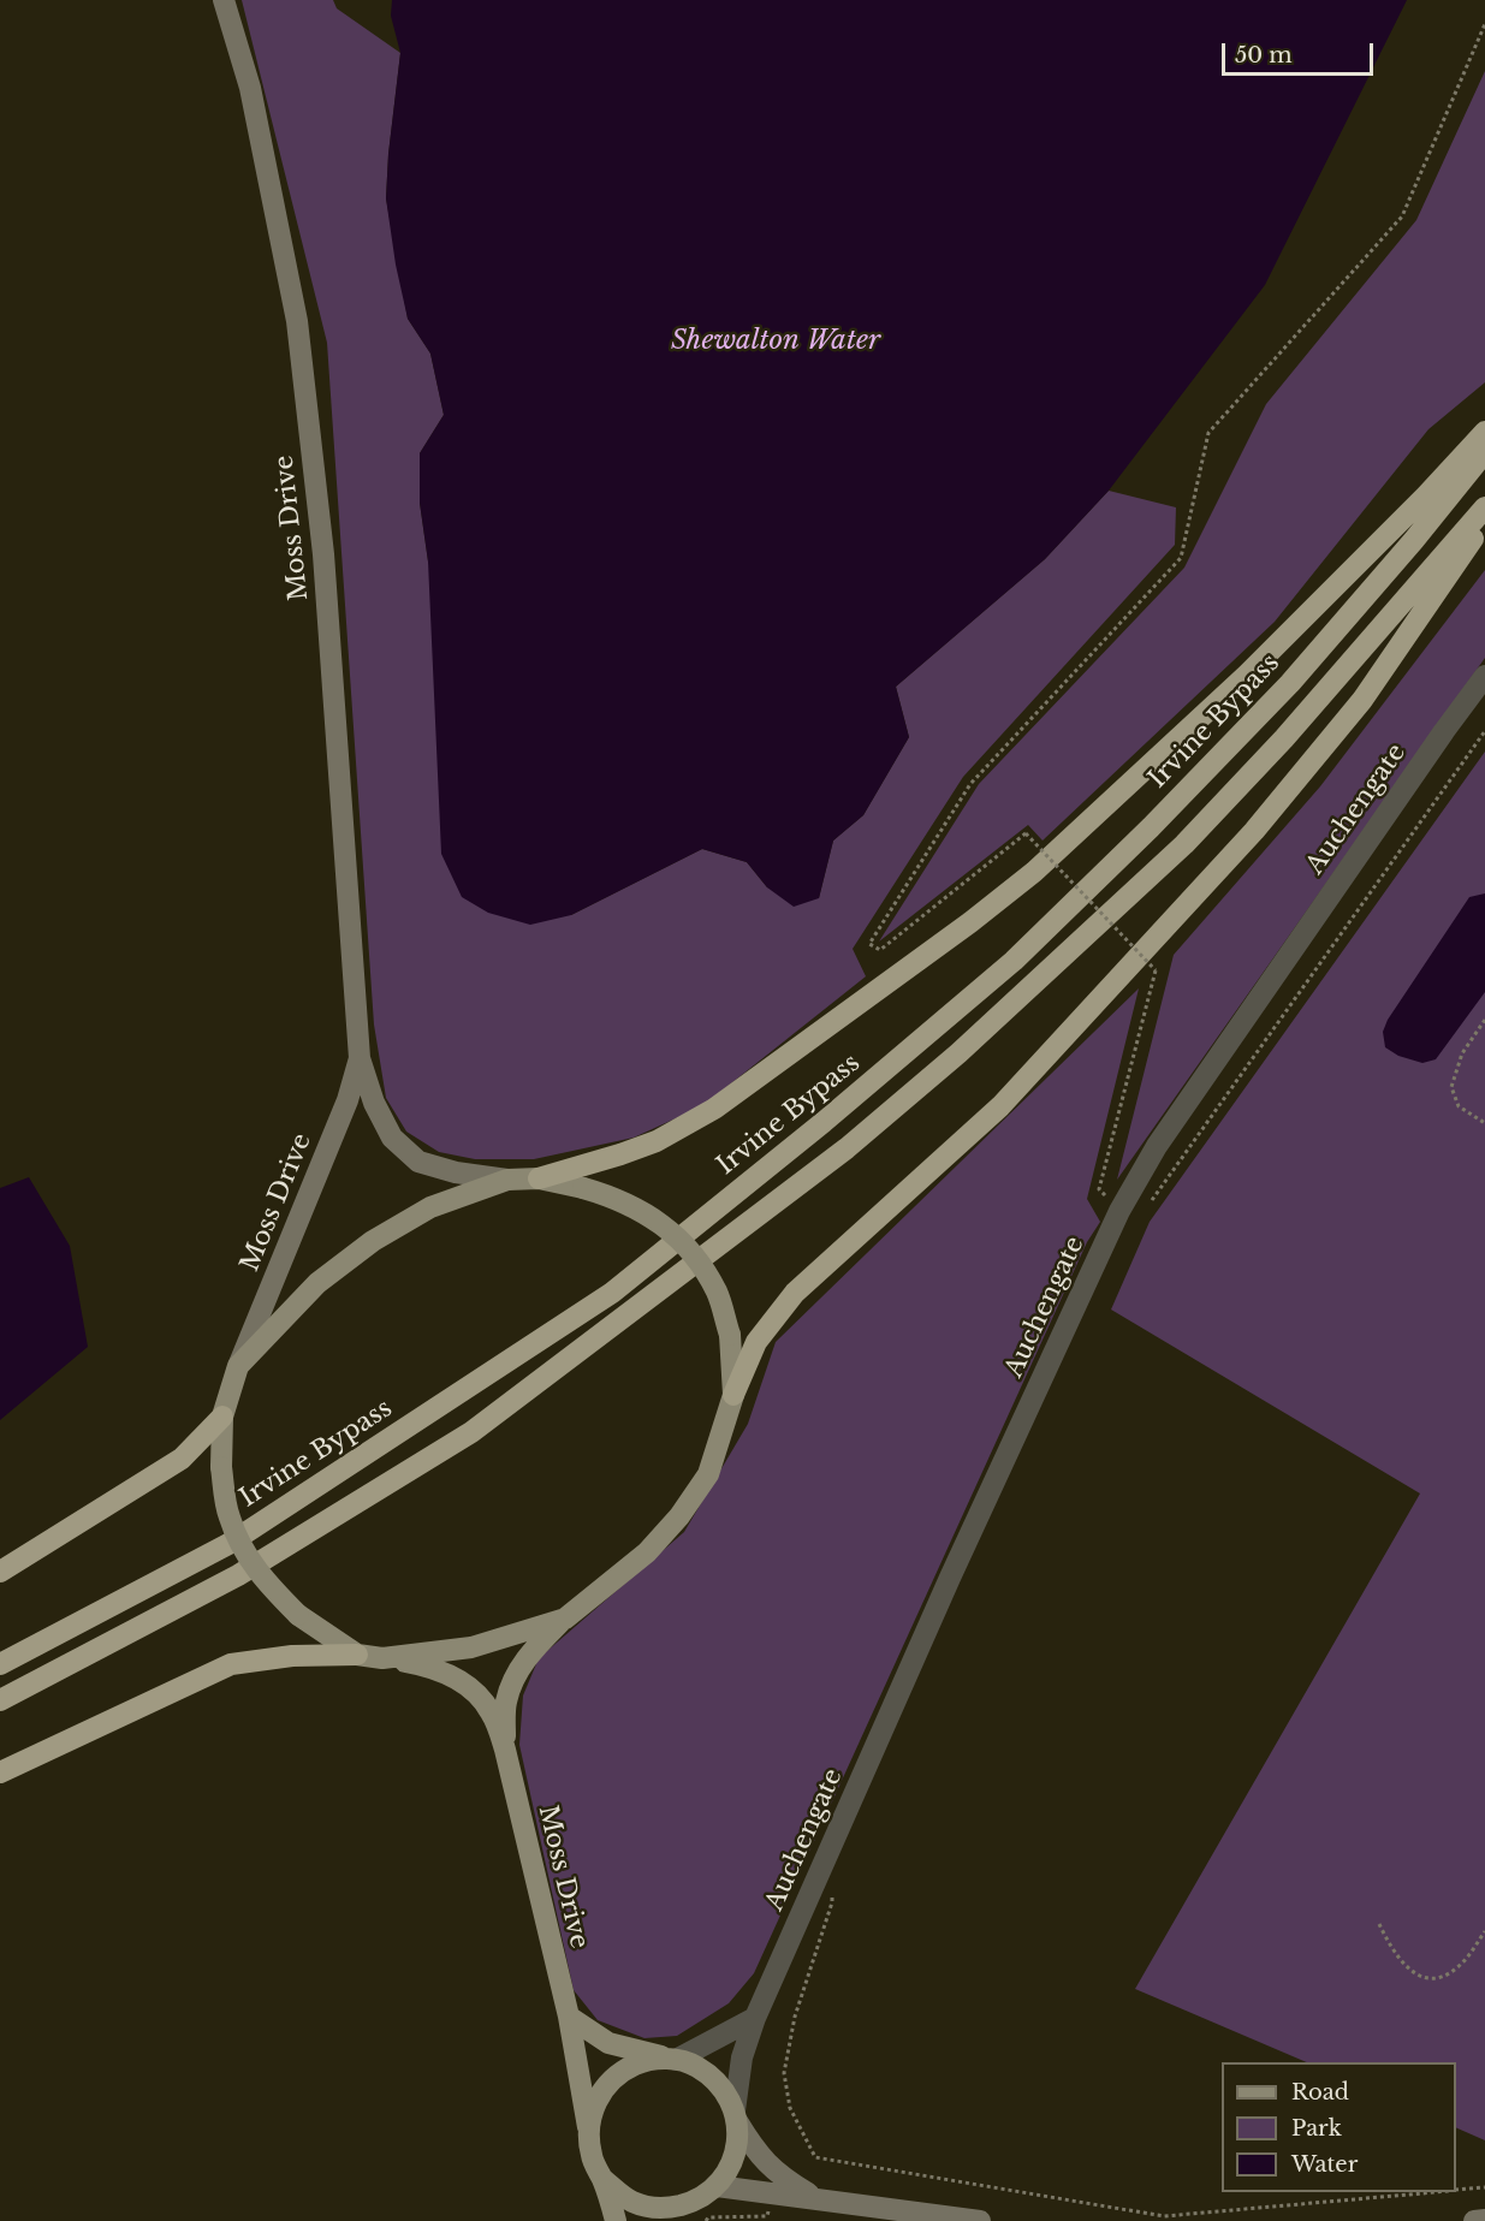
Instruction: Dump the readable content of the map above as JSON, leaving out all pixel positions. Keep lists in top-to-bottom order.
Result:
{
  "streets": {
    "highway": ["Irvine Bypass"],
    "main road": ["Moss Drive"],
    "street": ["Auchengate"]
  },
  "crossings": [
    ["Moss Drive", "Auchengate"]
  ],
  "water": ["Shewalton Water"],
  "legend": ["Road", "Park", "Water"],
  "scale_bar": "50 m"
}
